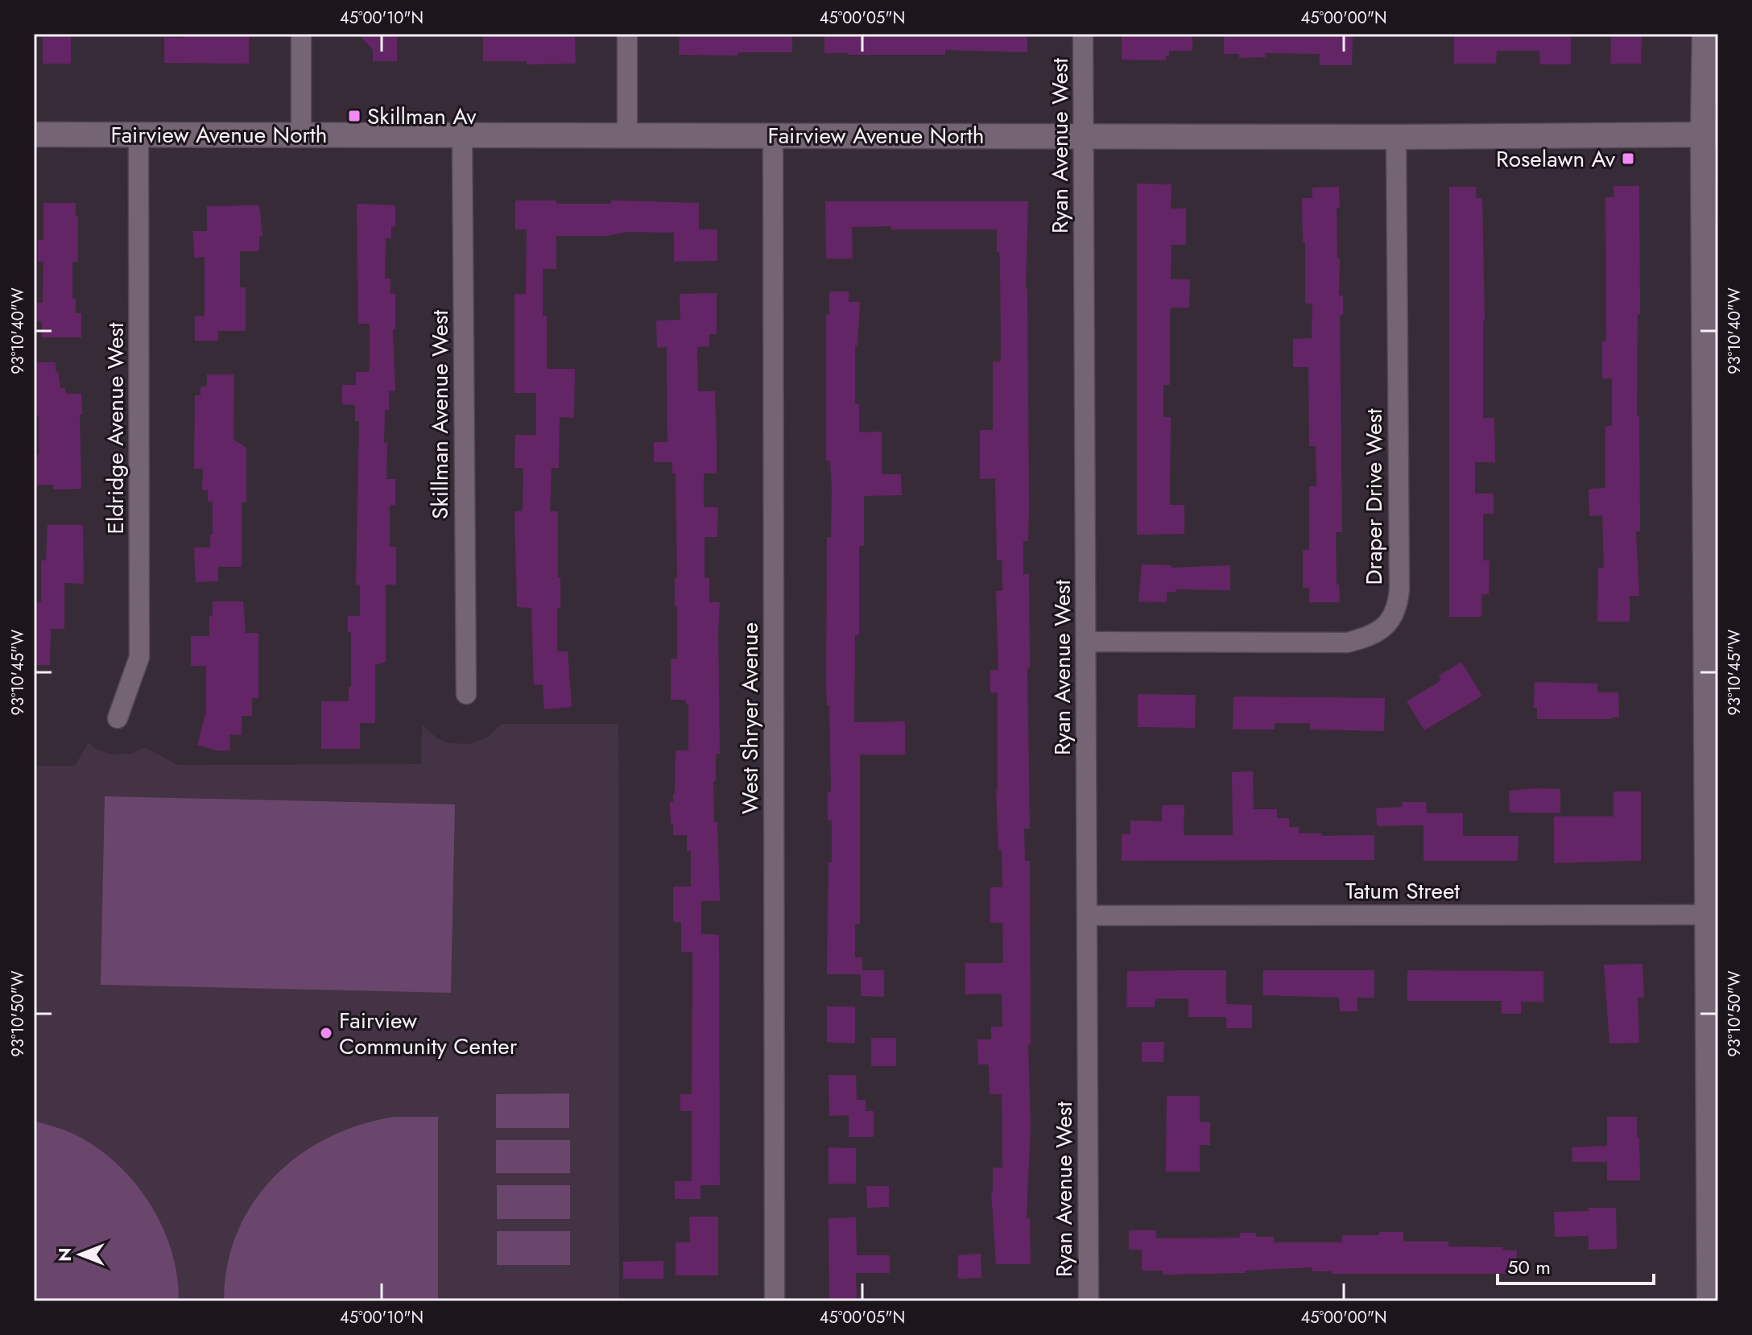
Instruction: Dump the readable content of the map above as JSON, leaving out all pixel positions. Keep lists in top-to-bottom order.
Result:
{
  "streets": {
    "street": [
      "Fairview Avenue North",
      "Ryan Avenue West",
      "Skillman Avenue West",
      "Eldridge Avenue West",
      "Draper Drive West",
      "West Shryer Avenue",
      "Tatum Street"
    ]
  },
  "crossings": [
    ["Fairview Avenue North", "Ryan Avenue West"],
    ["Fairview Avenue North", "Skillman Avenue West"],
    ["Fairview Avenue North", "Eldridge Avenue West"],
    ["Fairview Avenue North", "Draper Drive West"],
    ["Fairview Avenue North", "West Shryer Avenue"],
    ["Ryan Avenue West", "Draper Drive West"],
    ["Ryan Avenue West", "Tatum Street"]
  ],
  "places": {
    "transit": ["Skillman Av", "Roselawn Av"],
    "other": ["Fairview Community Center"]
  },
  "scale_bar": "50 m",
  "north": "left",
  "coordinates": [
    "45°00'10\"N",
    "45°00'05\"N",
    "45°00'00\"N",
    "93°10'40\"W",
    "93°10'45\"W",
    "93°10'50\"W"
  ]
}
